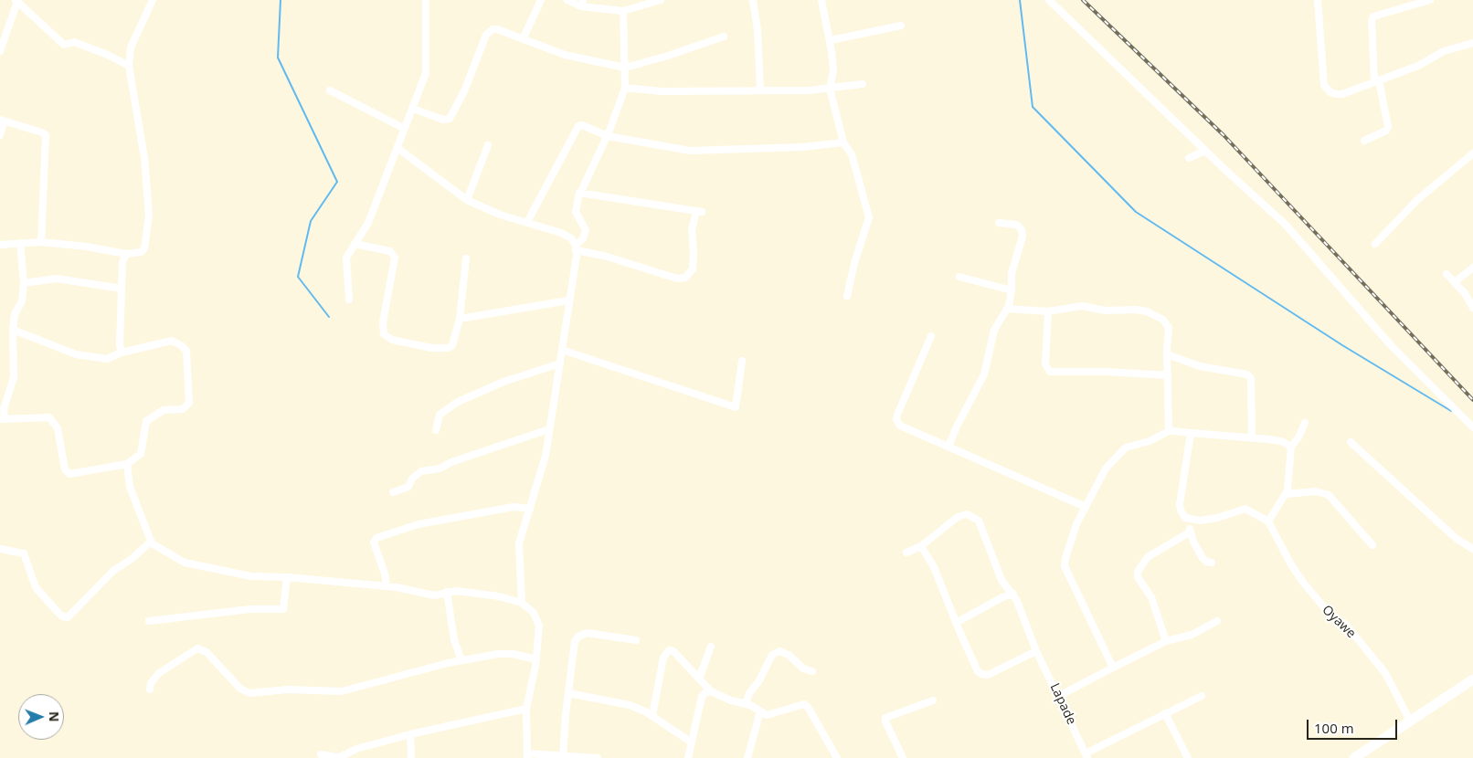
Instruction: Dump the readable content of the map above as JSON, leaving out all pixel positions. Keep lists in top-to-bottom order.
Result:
{
  "streets": {
    "street": ["Oyawe", "Lapade"]
  },
  "scale_bar": "100 m",
  "north": "right"
}
